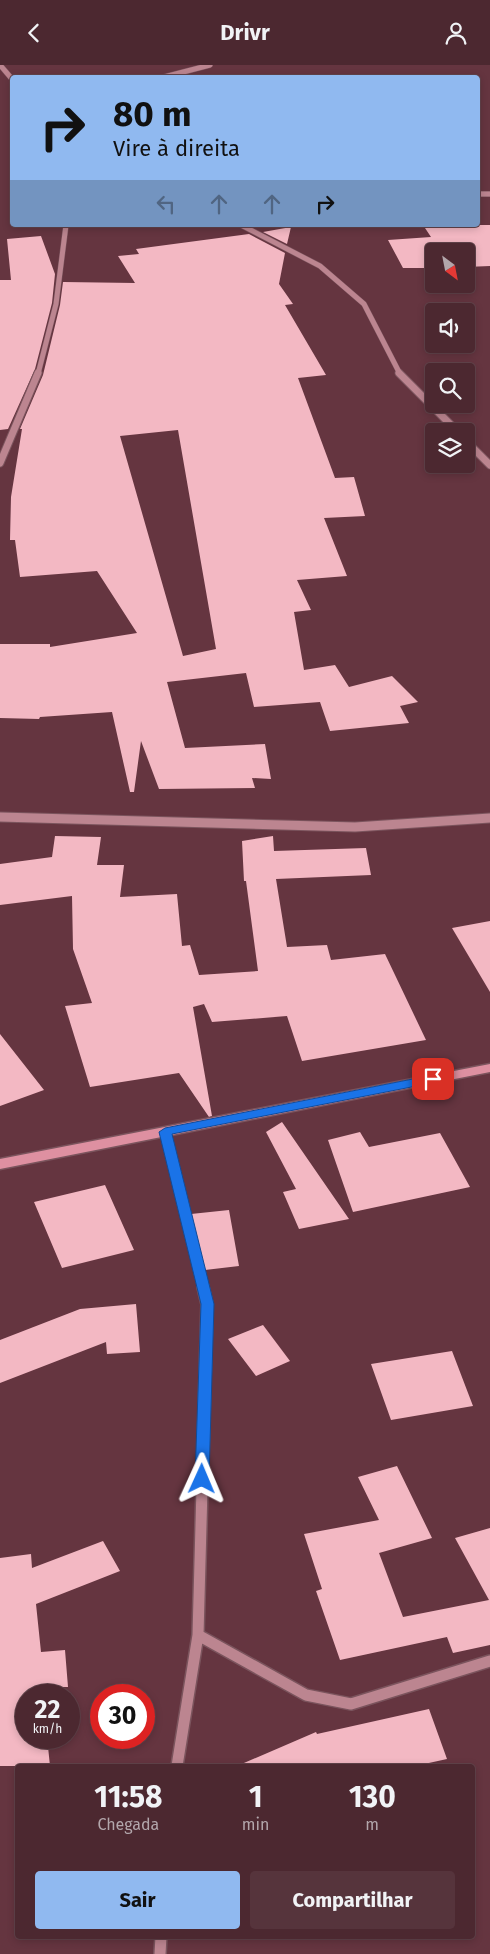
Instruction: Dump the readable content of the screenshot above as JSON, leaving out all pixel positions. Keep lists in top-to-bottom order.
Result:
{
  "north": "bottom right",
  "page": {
    "header": "Drivr",
    "turn": ["80 m", "Vire à direita"],
    "speed": "22 km/h",
    "limit": "30",
    "eta": [
      "11:58",
      "Chegada",
      "1",
      "min",
      "130",
      "m"
    ],
    "buttons": ["Sair", "Compartilhar"]
  }
}
